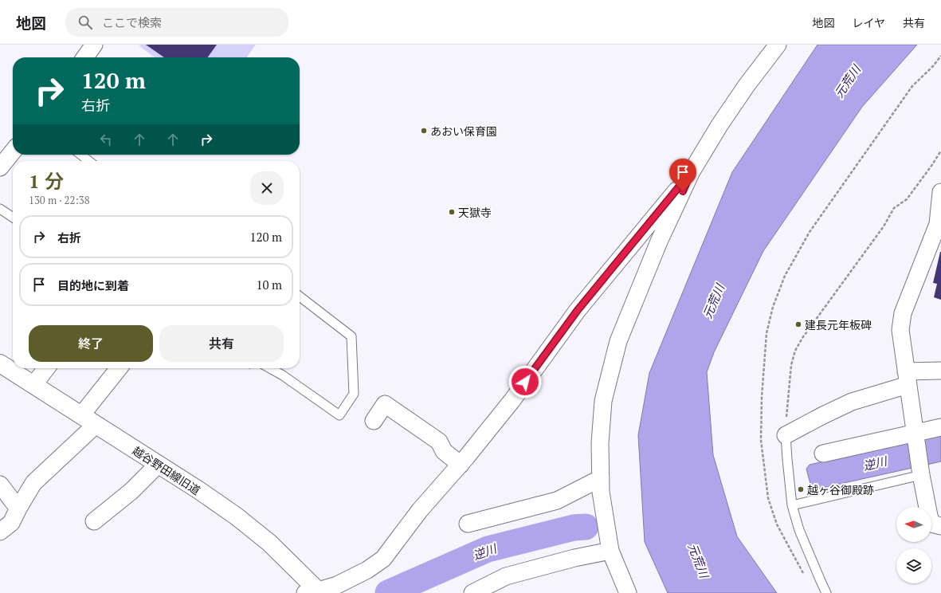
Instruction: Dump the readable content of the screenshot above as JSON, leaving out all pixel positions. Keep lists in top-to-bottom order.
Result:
{
  "streets": {
    "street": ["越谷野田線旧道"]
  },
  "water": ["元荒川", "逆川"],
  "places": [
    "あおい保育園",
    "天獄寺",
    "建長元年板碑",
    "越ヶ谷御殿跡"
  ],
  "north": "left",
  "page": {
    "header": "地図",
    "search": "ここで検索",
    "nav": ["地図", "レイヤ", "共有"],
    "turn": ["120 m", "右折"],
    "heading": ["1 分", "130 m · 22:38"],
    "list": [
      {
        "name": "右折",
        "value": "120 m"
      },
      {
        "name": "目的地に到着",
        "value": "10 m"
      }
    ],
    "buttons": ["終了", "共有"]
  }
}
